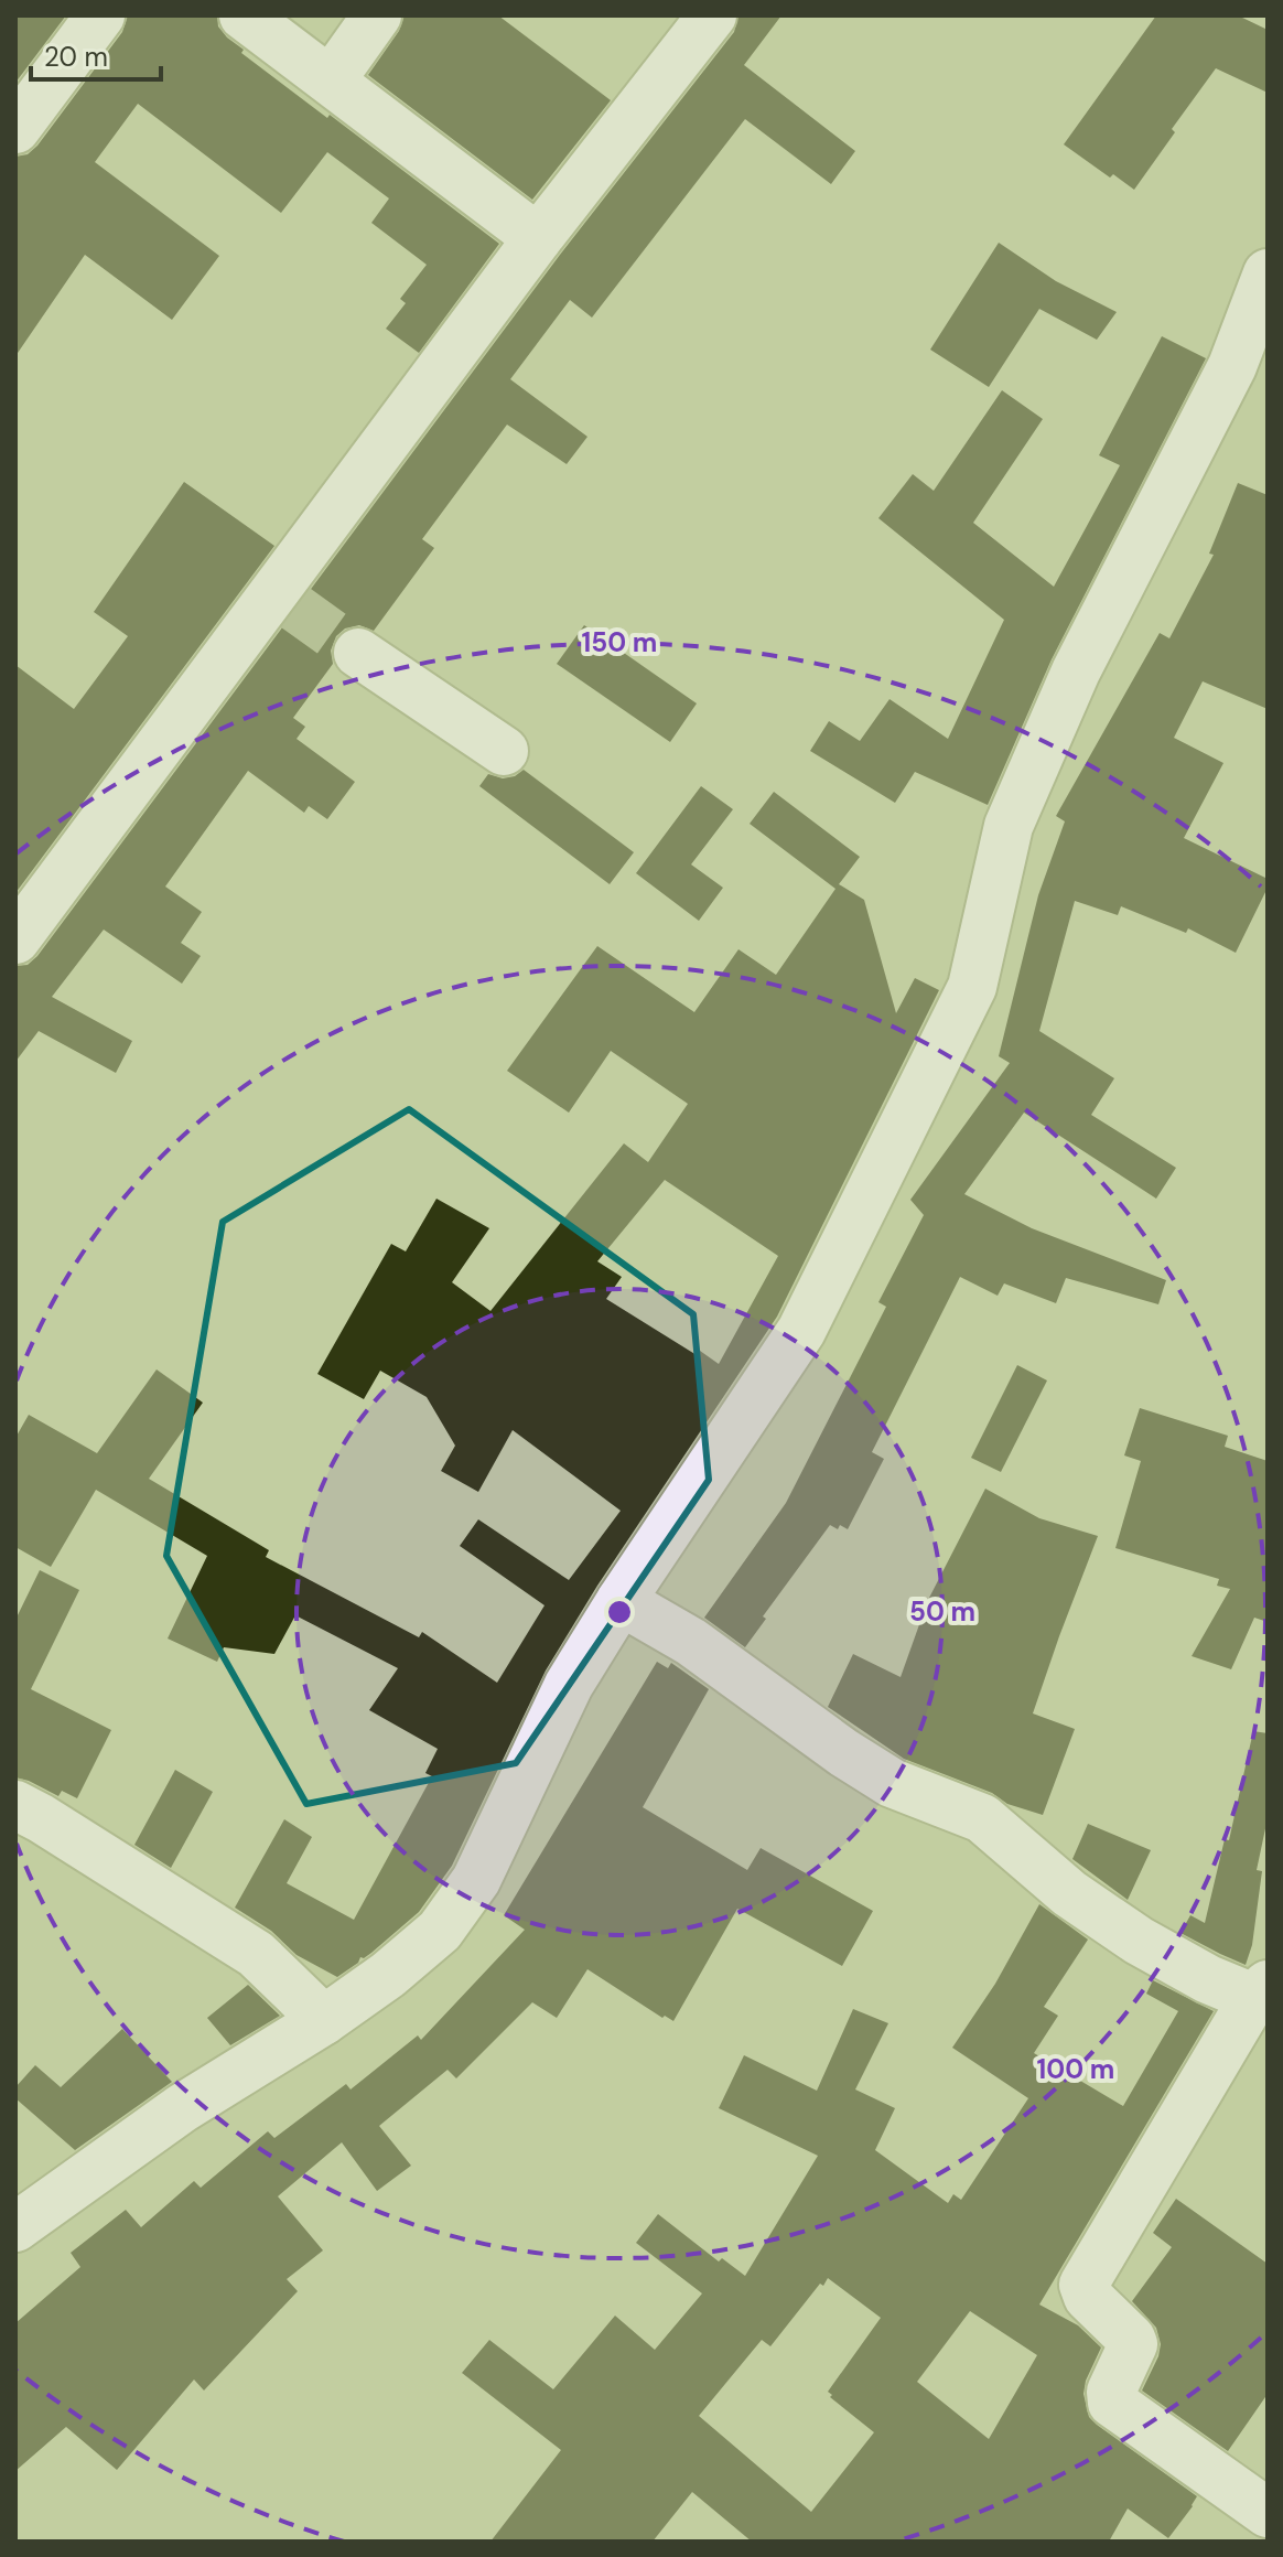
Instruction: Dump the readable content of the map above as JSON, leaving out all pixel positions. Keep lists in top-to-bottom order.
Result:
{
  "scale_bar": "20 m",
  "rings": ["150 m", "50 m", "100 m"]
}
